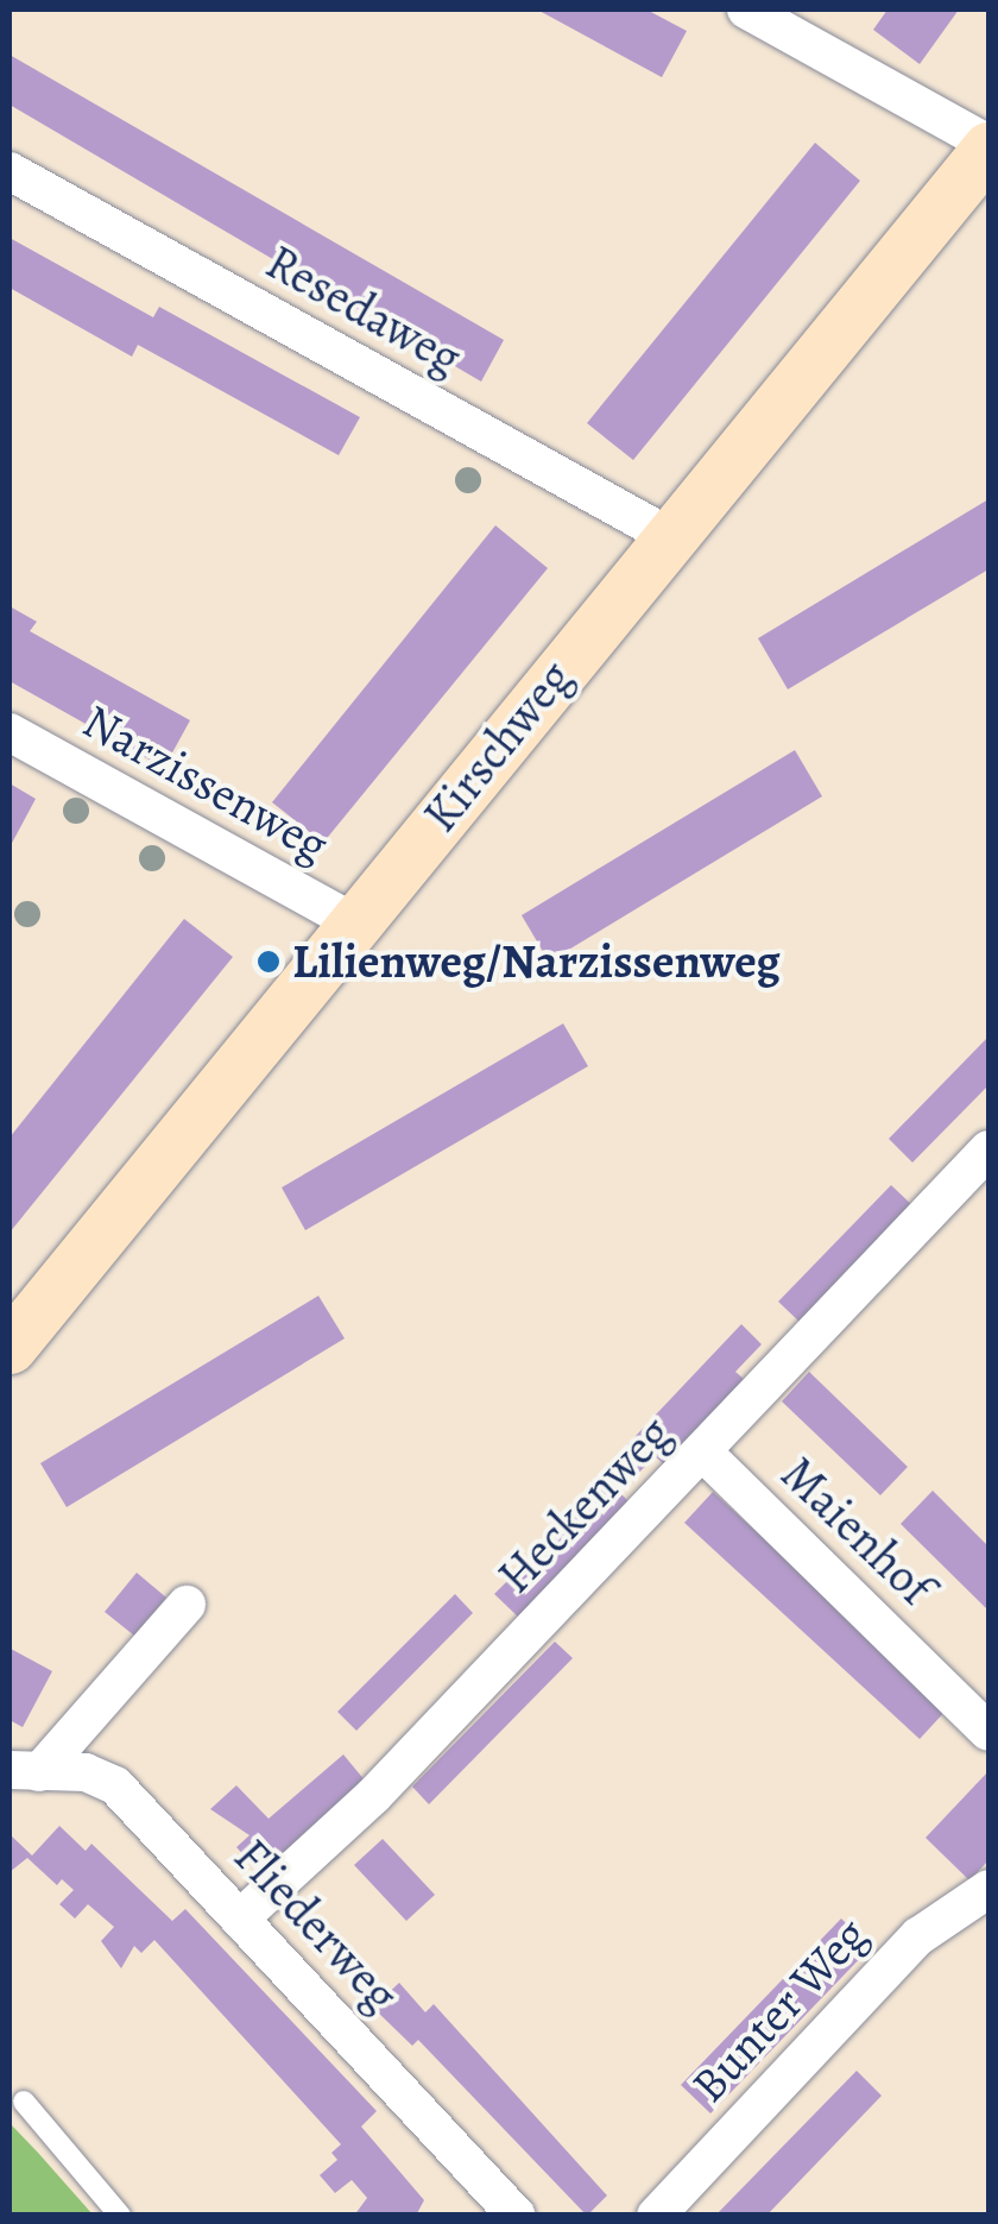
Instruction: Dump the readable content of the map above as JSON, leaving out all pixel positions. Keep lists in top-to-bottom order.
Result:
{
  "streets": {
    "main road": ["Kirschweg"],
    "street": [
      "Resedaweg",
      "Narzissenweg",
      "Heckenweg",
      "Maienhof",
      "Fliederweg",
      "Bunter Weg"
    ]
  },
  "crossings": [
    ["Resedaweg", "Kirschweg"],
    ["Kirschweg", "Narzissenweg"],
    ["Heckenweg", "Maienhof"],
    ["Heckenweg", "Fliederweg"]
  ],
  "places": ["Lilienweg/Narzissenweg"]
}
